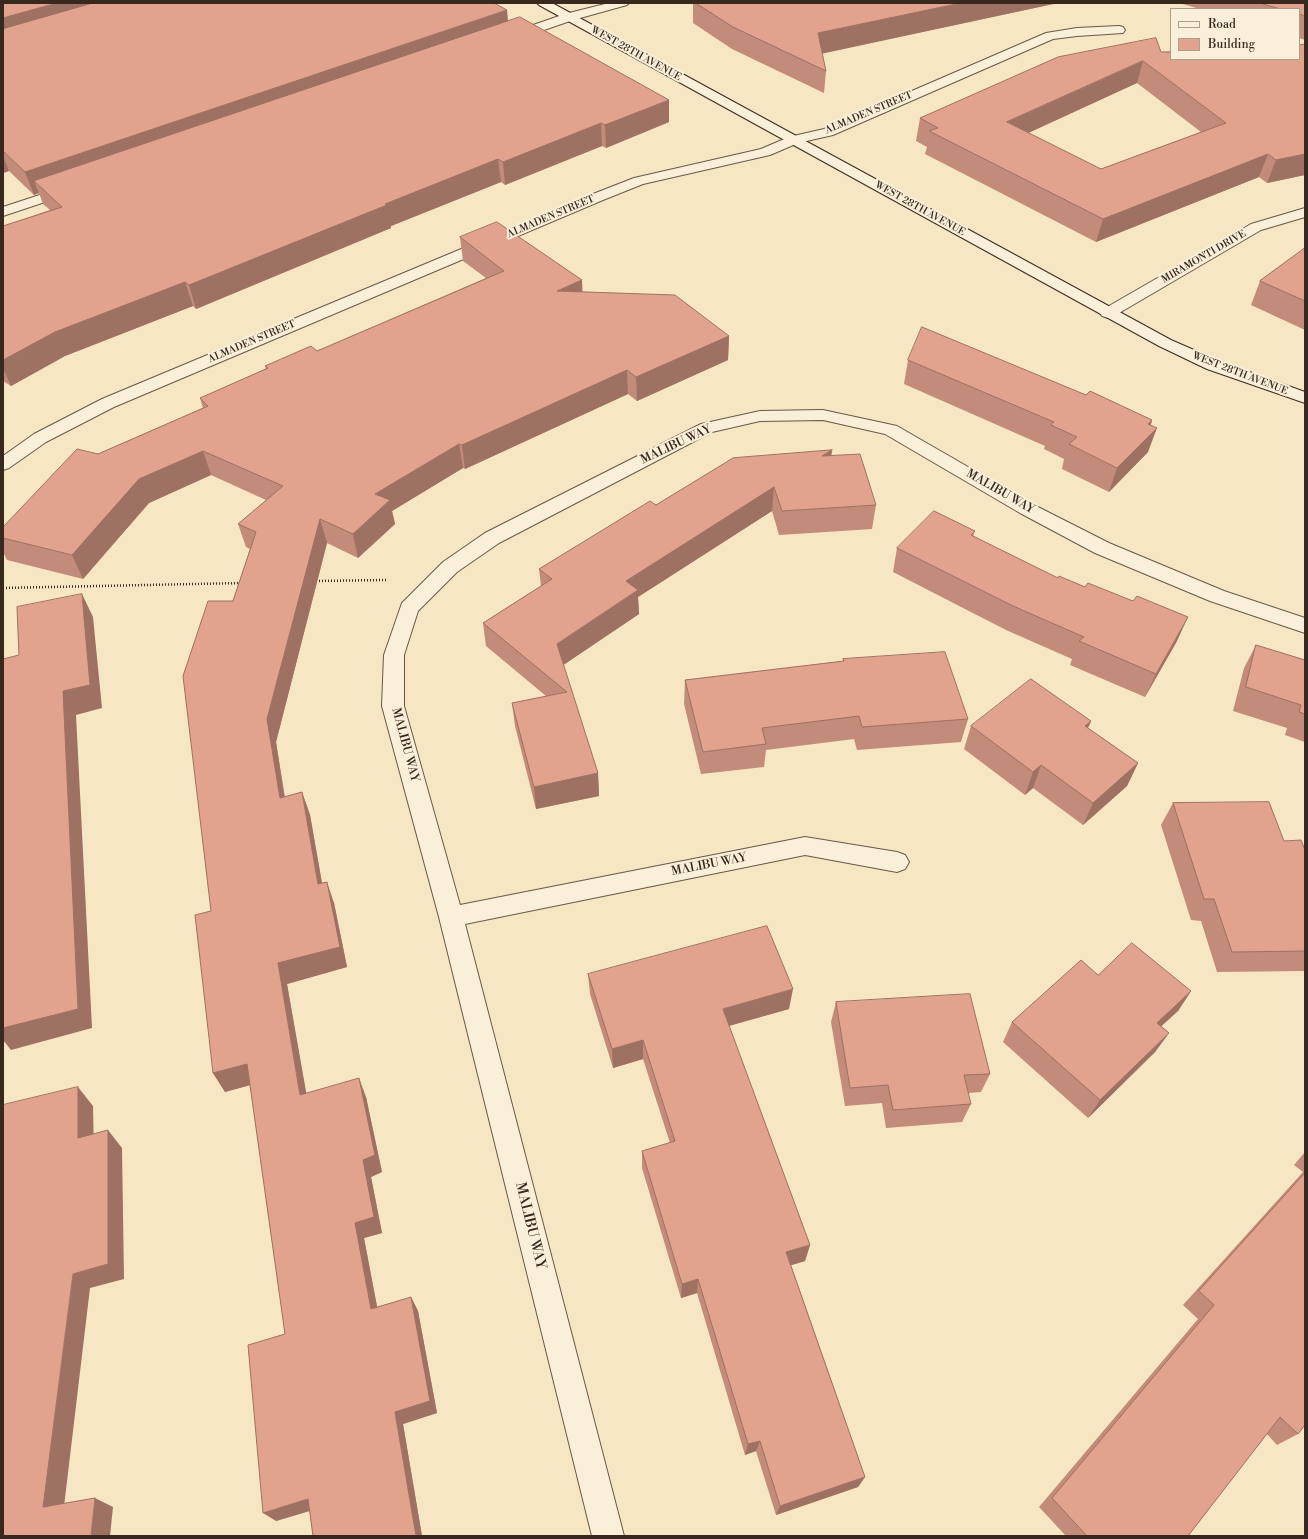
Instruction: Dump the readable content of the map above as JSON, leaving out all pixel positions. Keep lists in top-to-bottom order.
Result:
{
  "streets": {
    "street": [
      "WEST 28TH AVENUE",
      "ALMADEN STREET",
      "MIRAMONTI DRIVE",
      "MALIBU WAY"
    ]
  },
  "crossings": [
    ["WEST 28TH AVENUE", "ALMADEN STREET"],
    ["WEST 28TH AVENUE", "MIRAMONTI DRIVE"]
  ],
  "legend": ["Road", "Building"]
}
